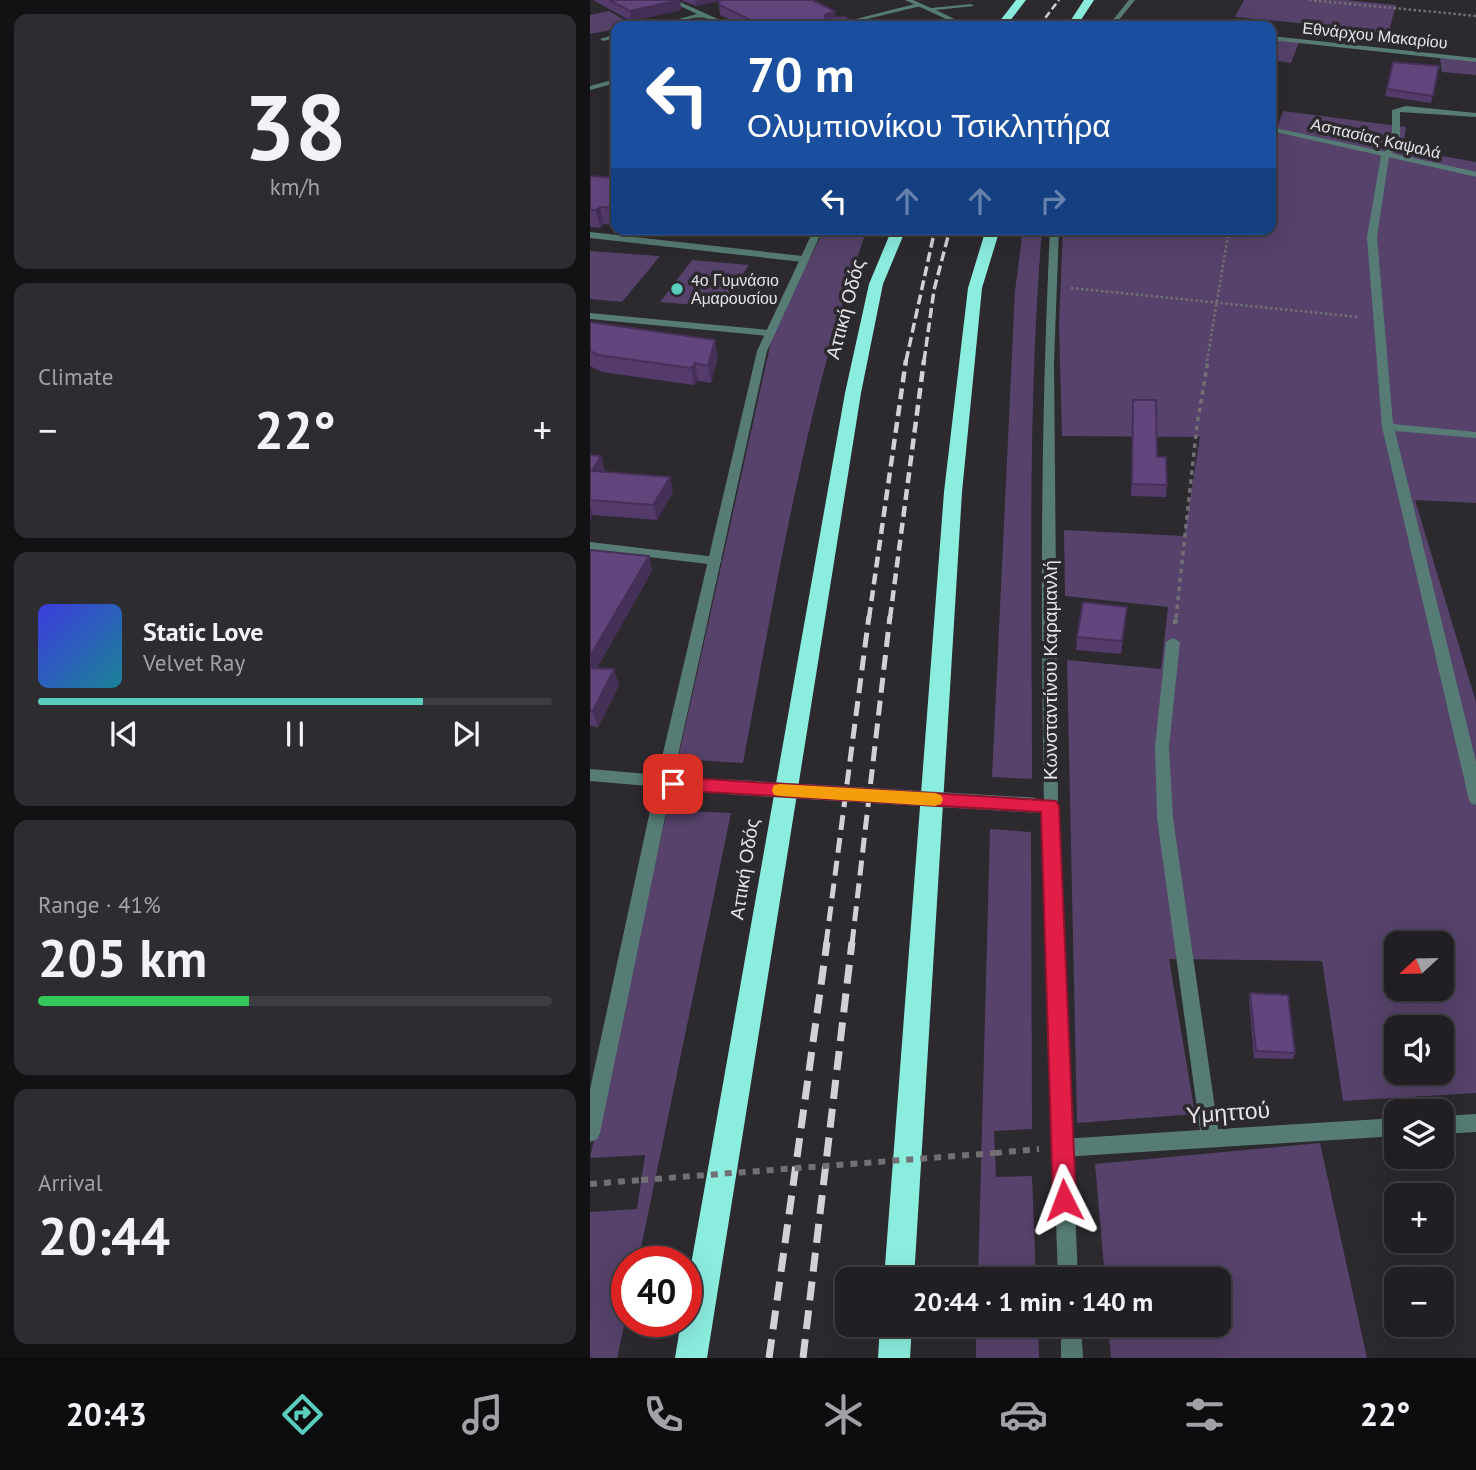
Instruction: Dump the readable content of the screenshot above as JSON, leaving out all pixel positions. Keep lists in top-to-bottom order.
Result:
{
  "streets": {
    "highway": ["Αττική Οδός"],
    "street": [
      "Εθνάρχου Μακαρίου",
      "Ασπασίας Καψαλά",
      "Κωνσταντίνου Καραμανλή",
      "Υμηττού"
    ]
  },
  "crossings": [
    ["Κωνσταντίνου Καραμανλή", "Υμηττού"]
  ],
  "places": ["4ο Γυμνάσιο Αμαρουσίου"],
  "north": "left",
  "page": {
    "tile": [
      ["38", "km/h"],
      "Climate",
      ["Range · 41%", "205 km"],
      ["Arrival", "20:44"]
    ],
    "turn": ["70 m", "Ολυμπιονίκου Τσικλητήρα"],
    "heat": ["−", "22°", "+"],
    "song": ["Static Love", "Velvet Ray"],
    "map_buttons": ["+", "−"],
    "limit": "40",
    "trip": "20:44 · 1 min · 140 m",
    "tabs": ["20:43", "22°"]
  }
}
